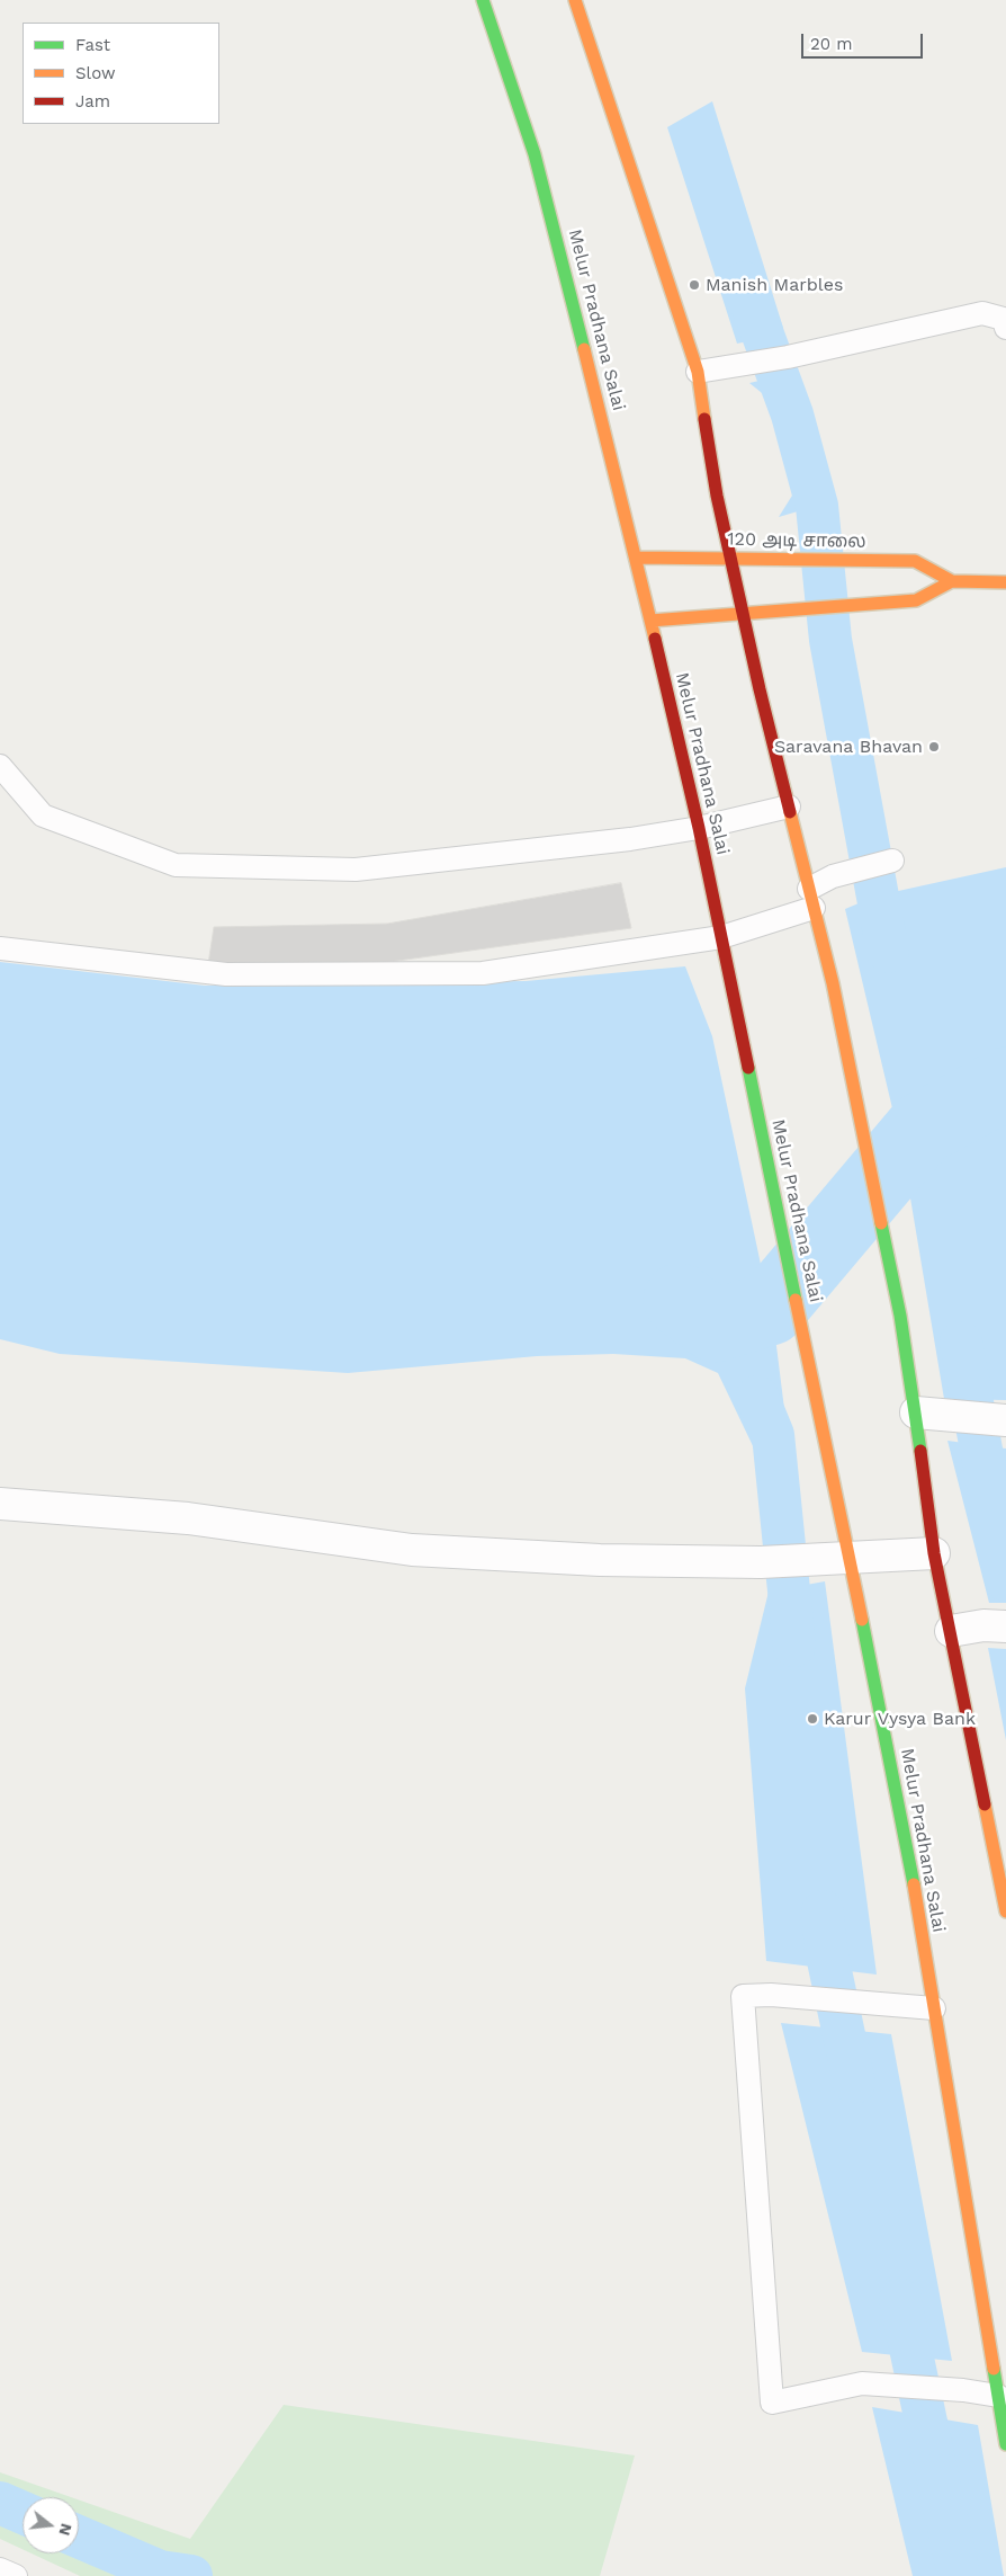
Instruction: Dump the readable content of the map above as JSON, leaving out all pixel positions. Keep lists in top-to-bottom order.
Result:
{
  "streets": {
    "main road": ["Melur Pradhana Salai", "120 அடி சாலை"]
  },
  "crossings": [
    ["Melur Pradhana Salai", "120 அடி சாலை"]
  ],
  "places": ["Manish Marbles", "Saravana Bhavan", "Karur Vysya Bank"],
  "legend": ["Fast", "Slow", "Jam"],
  "scale_bar": "20 m",
  "north": "right"
}
